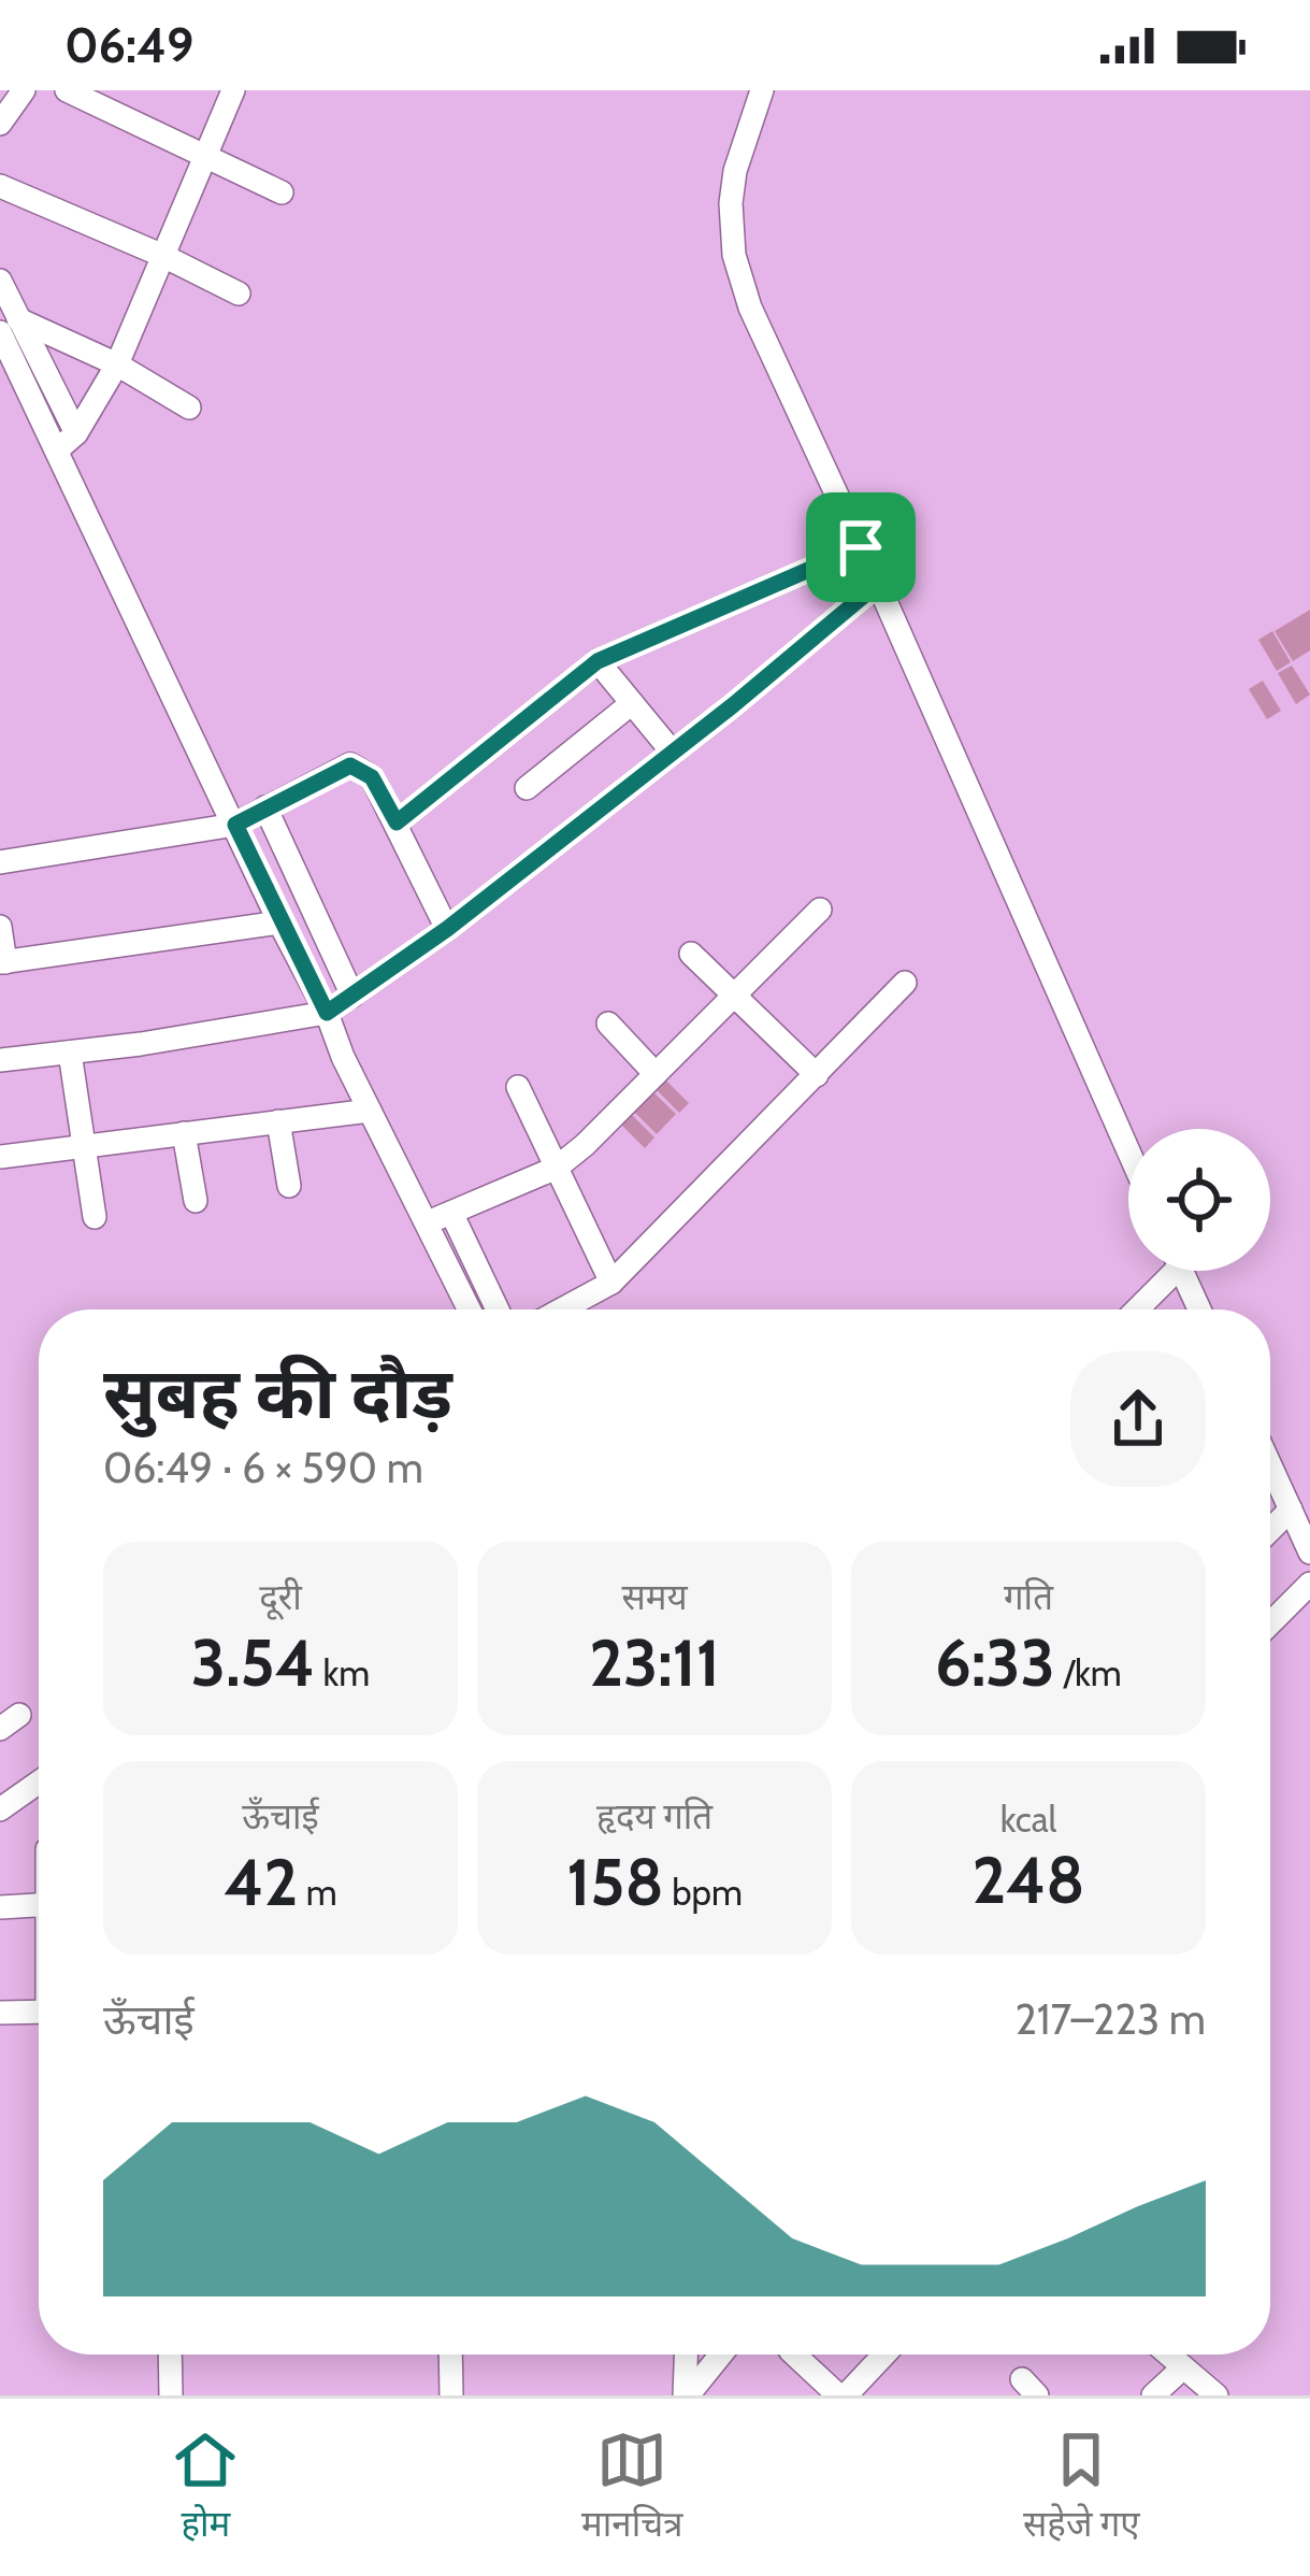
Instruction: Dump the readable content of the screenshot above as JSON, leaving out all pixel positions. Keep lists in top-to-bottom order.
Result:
{
  "page": {
    "status": "06:49",
    "heading": ["सुबह की दौड़", "06:49 · 6 × 590 m"],
    "stats": [
      ["दूरी", "3.54 km"],
      ["समय", "23:11"],
      ["गति", "6:33 /km"],
      ["ऊँचाई", "42 m"],
      ["हृदय गति", "158 bpm"],
      ["kcal", "248"]
    ],
    "chart": ["ऊँचाई", "217–223 m"],
    "tabs": ["होम", "मानचित्र", "सहेजे गए"]
  }
}
